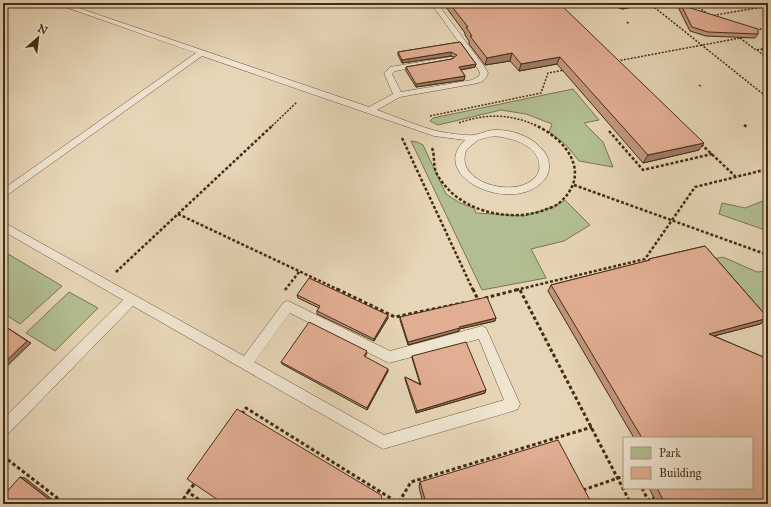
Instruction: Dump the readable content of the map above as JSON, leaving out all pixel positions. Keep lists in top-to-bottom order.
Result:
{
  "legend": ["Park", "Building"],
  "north": "top right"
}
